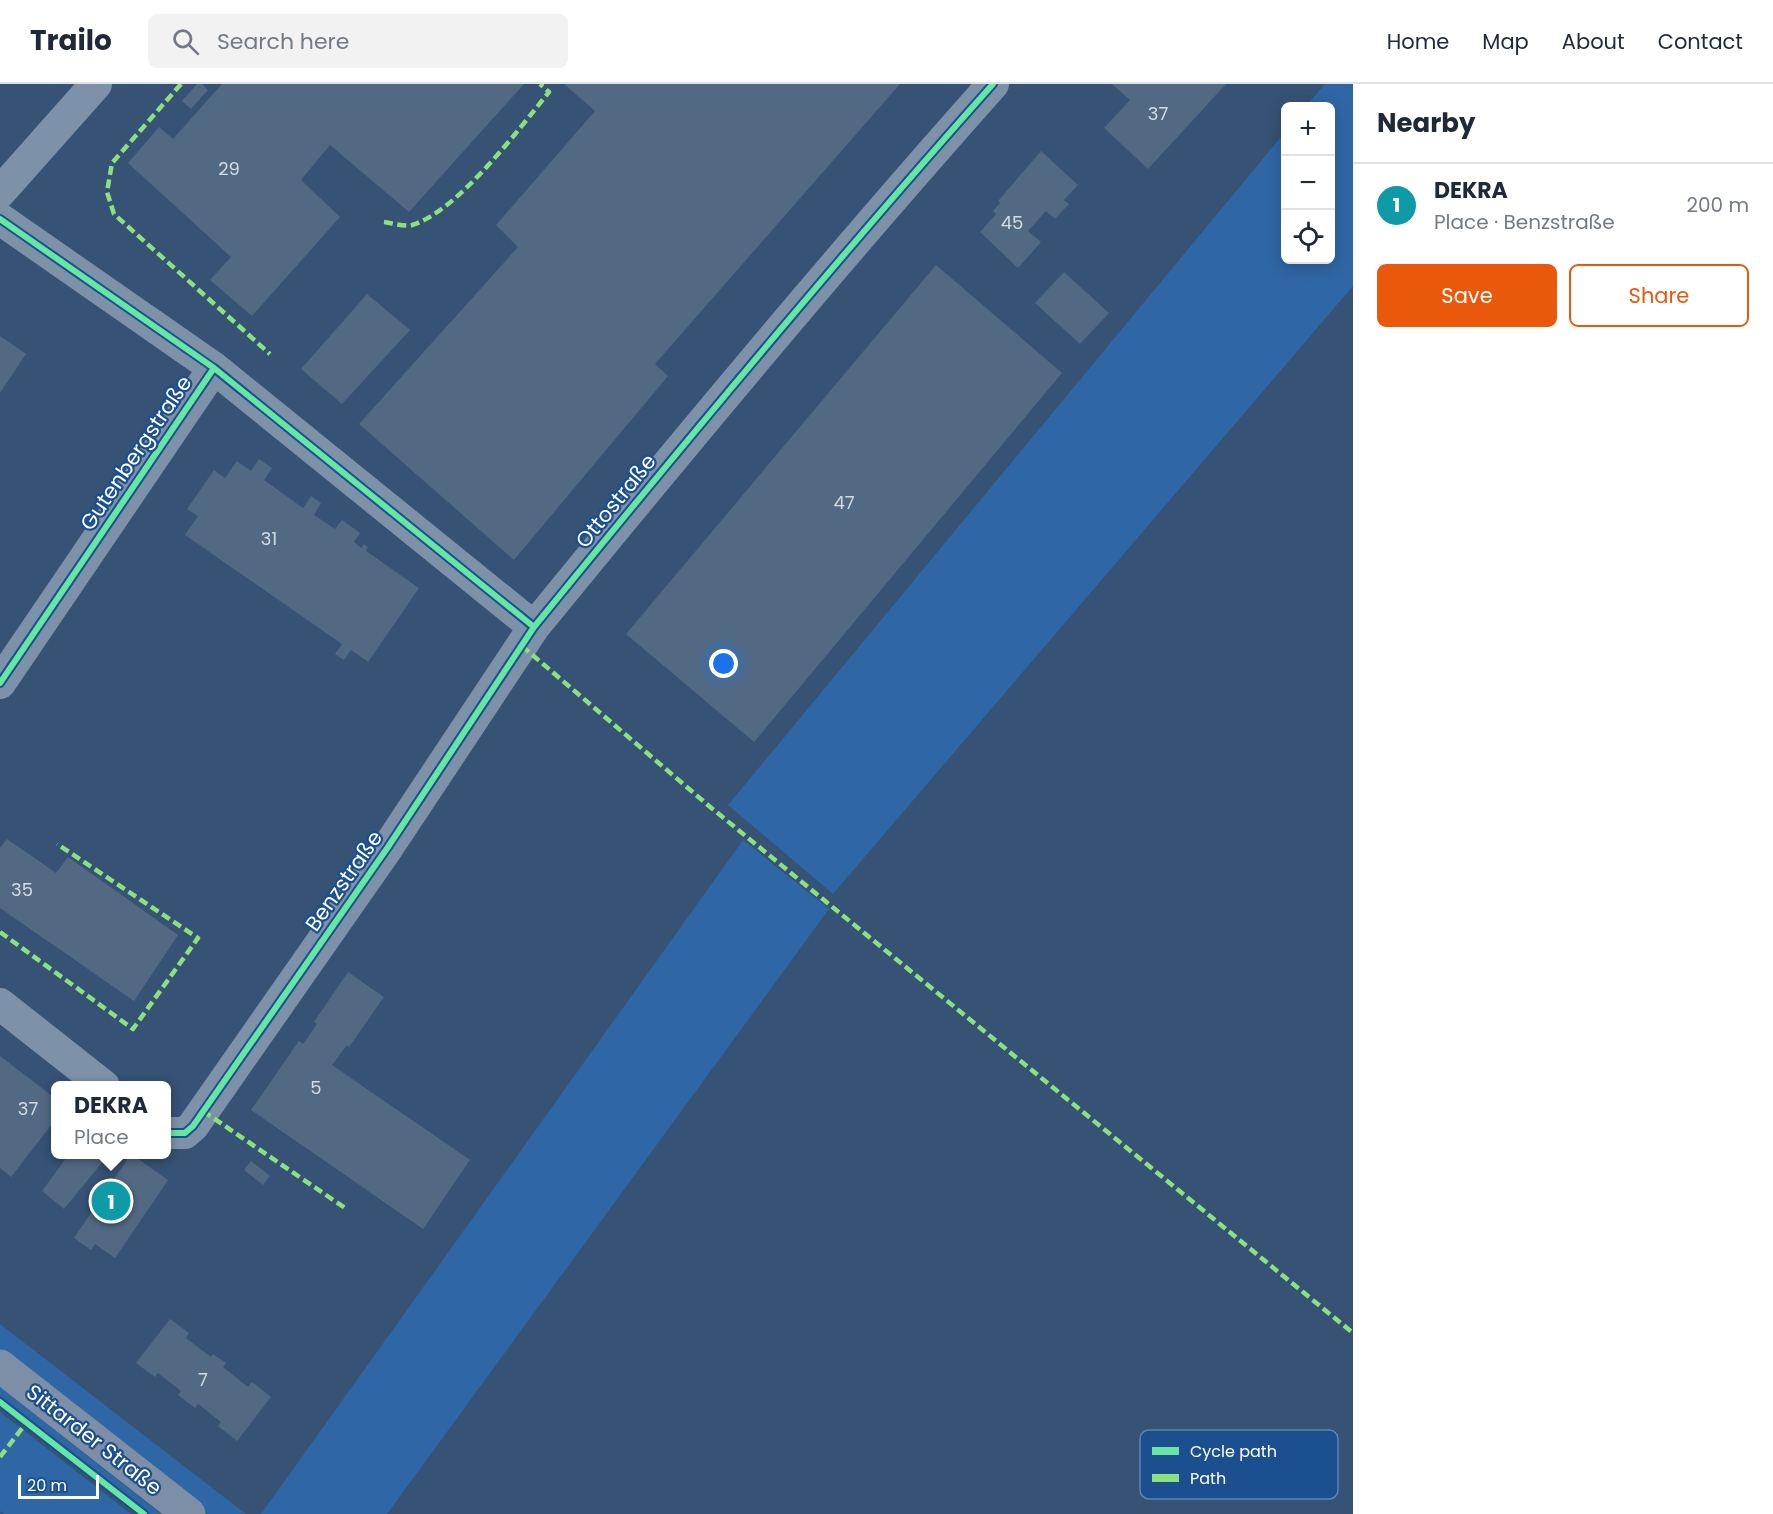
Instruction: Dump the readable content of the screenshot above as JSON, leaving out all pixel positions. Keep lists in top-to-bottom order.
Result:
{
  "streets": {
    "main road": ["Sittarder Straße"],
    "street": ["Gutenbergstraße", "Ottostraße", "Benzstraße"]
  },
  "crossings": [
    ["Ottostraße", "Benzstraße"]
  ],
  "house_numbers": [
    "37",
    "29",
    "45",
    "47",
    "31",
    "35",
    "5",
    "37",
    "7"
  ],
  "legend": ["Cycle path", "Path"],
  "scale_bar": "20 m",
  "page": {
    "header": "Trailo",
    "search": "Search here",
    "nav": [
      "Home",
      "Map",
      "About",
      "Contact"
    ],
    "heading": "Nearby",
    "map_buttons": ["+", "−"],
    "list": [
      {
        "mark": "1",
        "name": "DEKRA",
        "note": "Place · Benzstraße",
        "value": "200 m"
      }
    ],
    "buttons": ["Save", "Share"],
    "popup": ["DEKRA", "Place"],
    "pins": "1",
    "scale": "20 m"
  }
}
